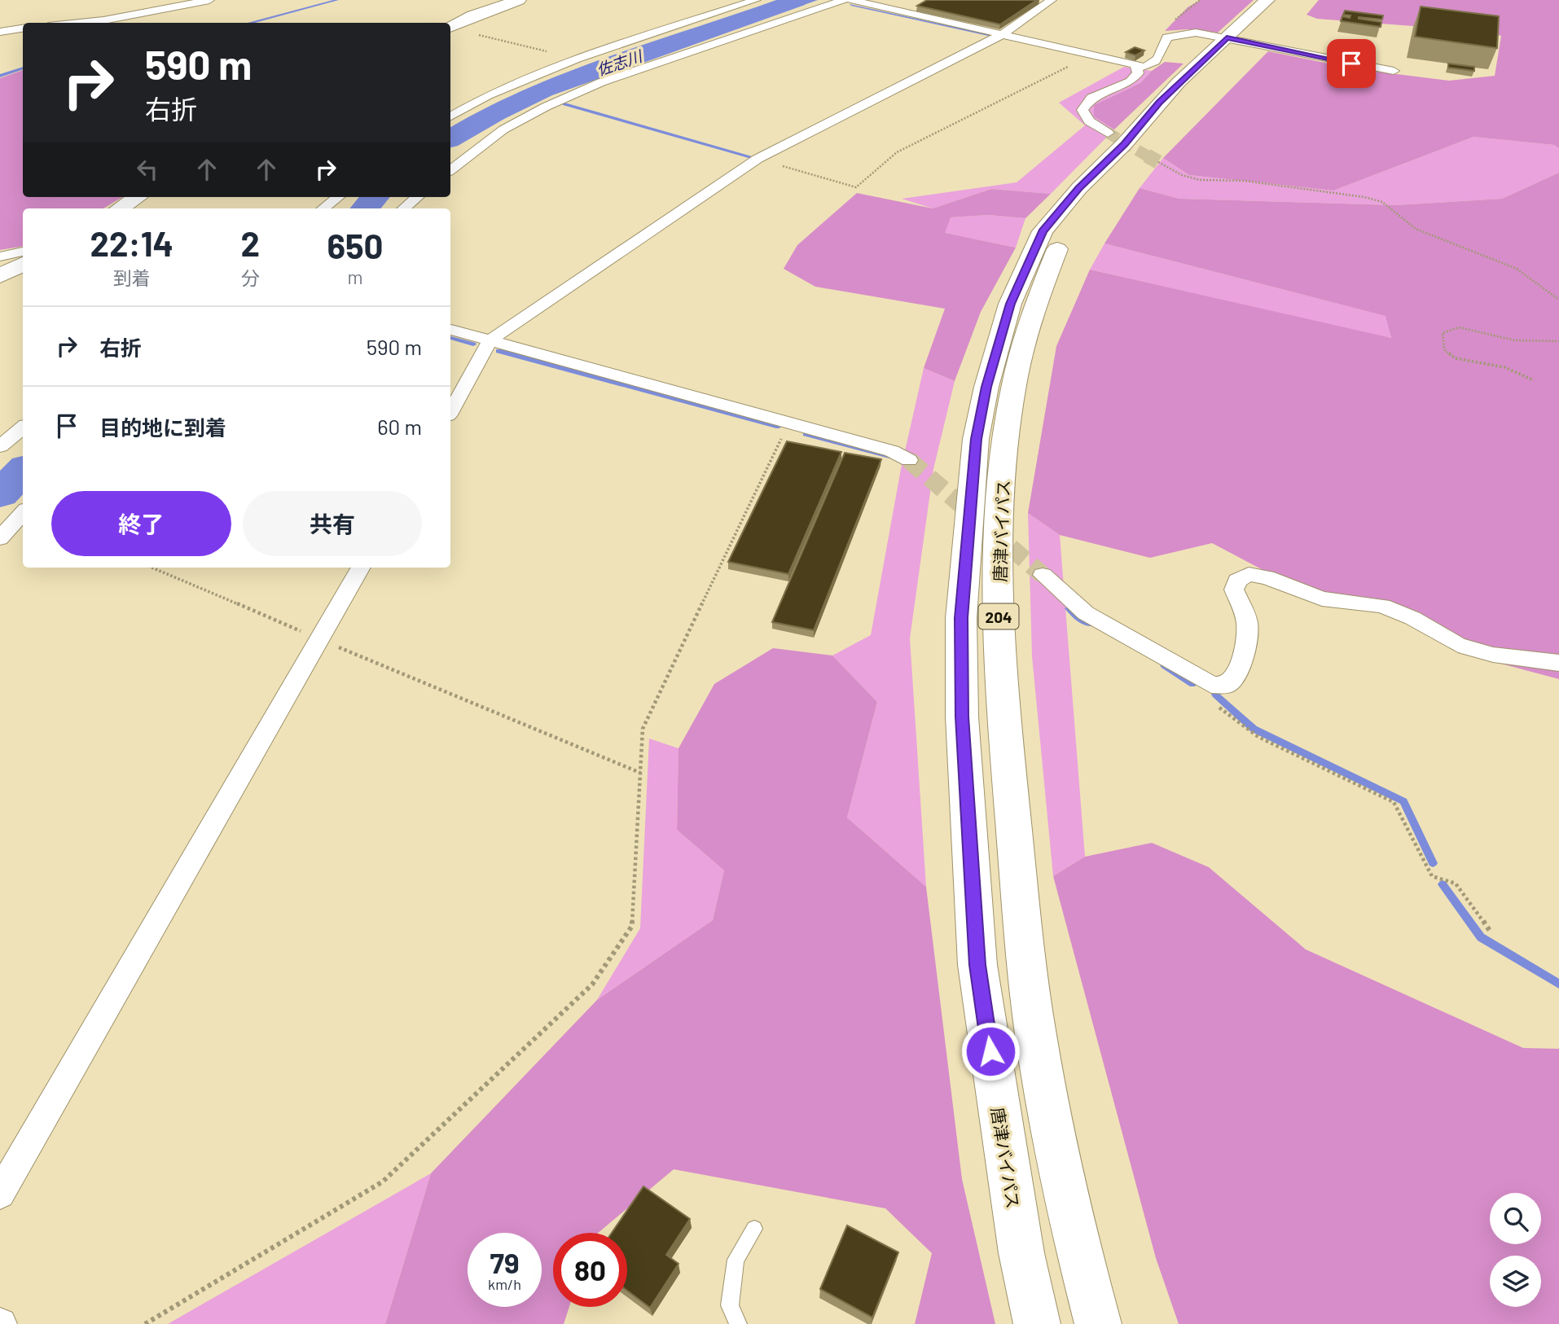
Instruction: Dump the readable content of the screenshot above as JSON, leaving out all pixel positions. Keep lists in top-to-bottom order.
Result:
{
  "streets": {
    "main road": ["唐津バイパス", "204"]
  },
  "water": ["佐志川"],
  "page": {
    "turn": ["590 m", "右折"],
    "eta": [
      "22:14",
      "到着",
      "2",
      "分",
      "650",
      "m"
    ],
    "list": [
      {
        "name": "右折",
        "value": "590 m"
      },
      {
        "name": "目的地に到着",
        "value": "60 m"
      }
    ],
    "buttons": ["終了", "共有"],
    "speed": "79 km/h",
    "limit": "80"
  }
}
